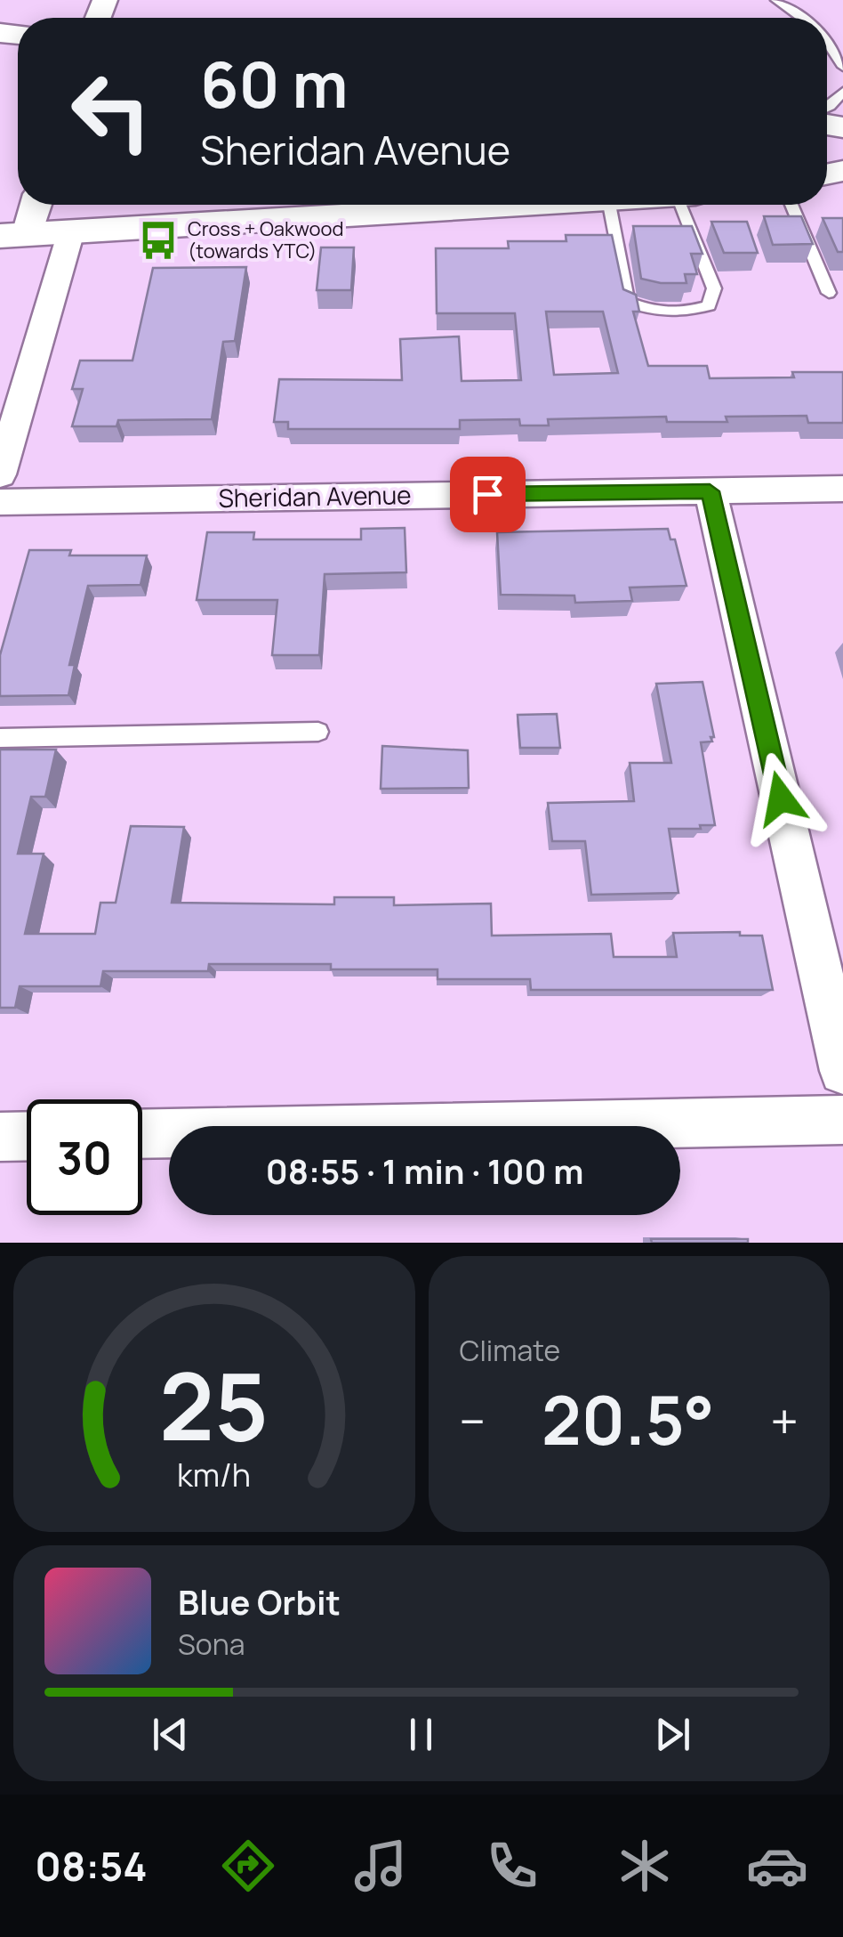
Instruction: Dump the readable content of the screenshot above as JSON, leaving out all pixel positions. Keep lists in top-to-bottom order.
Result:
{
  "streets": {
    "street": ["Sheridan Avenue"]
  },
  "places": {
    "bus stop": ["Cross + Oakwood (towards YTC)"]
  },
  "page": {
    "turn": ["60 m", "Sheridan Avenue"],
    "limit": "30",
    "trip": "08:55 · 1 min · 100 m",
    "tile": "Climate",
    "heat": ["−", "20.5°", "+"],
    "song": ["Blue Orbit", "Sona"],
    "tabs": "08:54",
    "gauge": ["25", "km/h"]
  }
}
